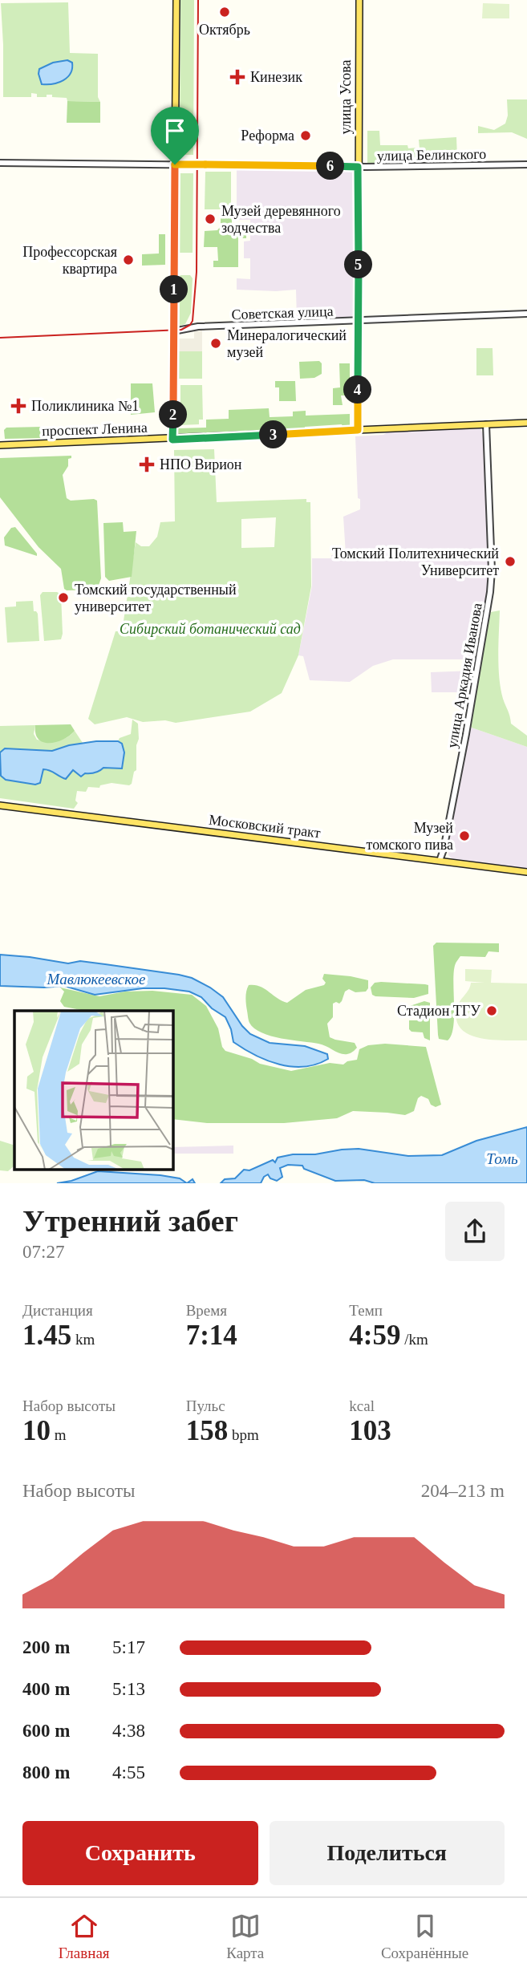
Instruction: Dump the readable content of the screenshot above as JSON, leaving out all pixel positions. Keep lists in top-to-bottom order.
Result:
{
  "streets": {
    "main road": ["улица Усова", "проспект Ленина", "Московский тракт"],
    "street": ["улица Белинского", "Советская улица", "улица Аркадия Иванова"]
  },
  "crossings": [
    ["улица Усова", "улица Белинского"],
    ["улица Усова", "Советская улица"],
    ["улица Усова", "проспект Ленина"],
    ["проспект Ленина", "улица Аркадия Иванова"],
    ["улица Аркадия Иванова", "Московский тракт"]
  ],
  "water": ["Мавлюкеевское", "Томь"],
  "parks": ["Сибирский ботанический сад"],
  "places": {
    "other": [
      "Октябрь",
      "Реформа",
      "Музей деревянного зодчества",
      "Профессорская квартира",
      "Минералогический музей",
      "Томский Политехнический Университет",
      "Томский государственный университет",
      "Музей томского пива",
      "Стадион ТГУ"
    ],
    "health": ["Кинезик", "Поликлиника №1", "НПО Вирион"]
  },
  "page": {
    "pins": [
      "6",
      "5",
      "1",
      "4",
      "2",
      "3"
    ],
    "heading": ["Утренний забег", "07:27"],
    "stats": [
      ["Дистанция", "1.45 km"],
      ["Время", "7:14"],
      ["Темп", "4:59 /km"],
      ["Набор высоты", "10 m"],
      ["Пульс", "158 bpm"],
      ["kcal", "103"]
    ],
    "chart": ["Набор высоты", "204–213 m"],
    "list": [
      {
        "name": "200 m",
        "note": "5:17"
      },
      {
        "name": "400 m",
        "note": "5:13"
      },
      {
        "name": "600 m",
        "note": "4:38"
      },
      {
        "name": "800 m",
        "note": "4:55"
      }
    ],
    "buttons": ["Сохранить", "Поделиться"],
    "tabs": ["Главная", "Карта", "Сохранённые"]
  }
}
